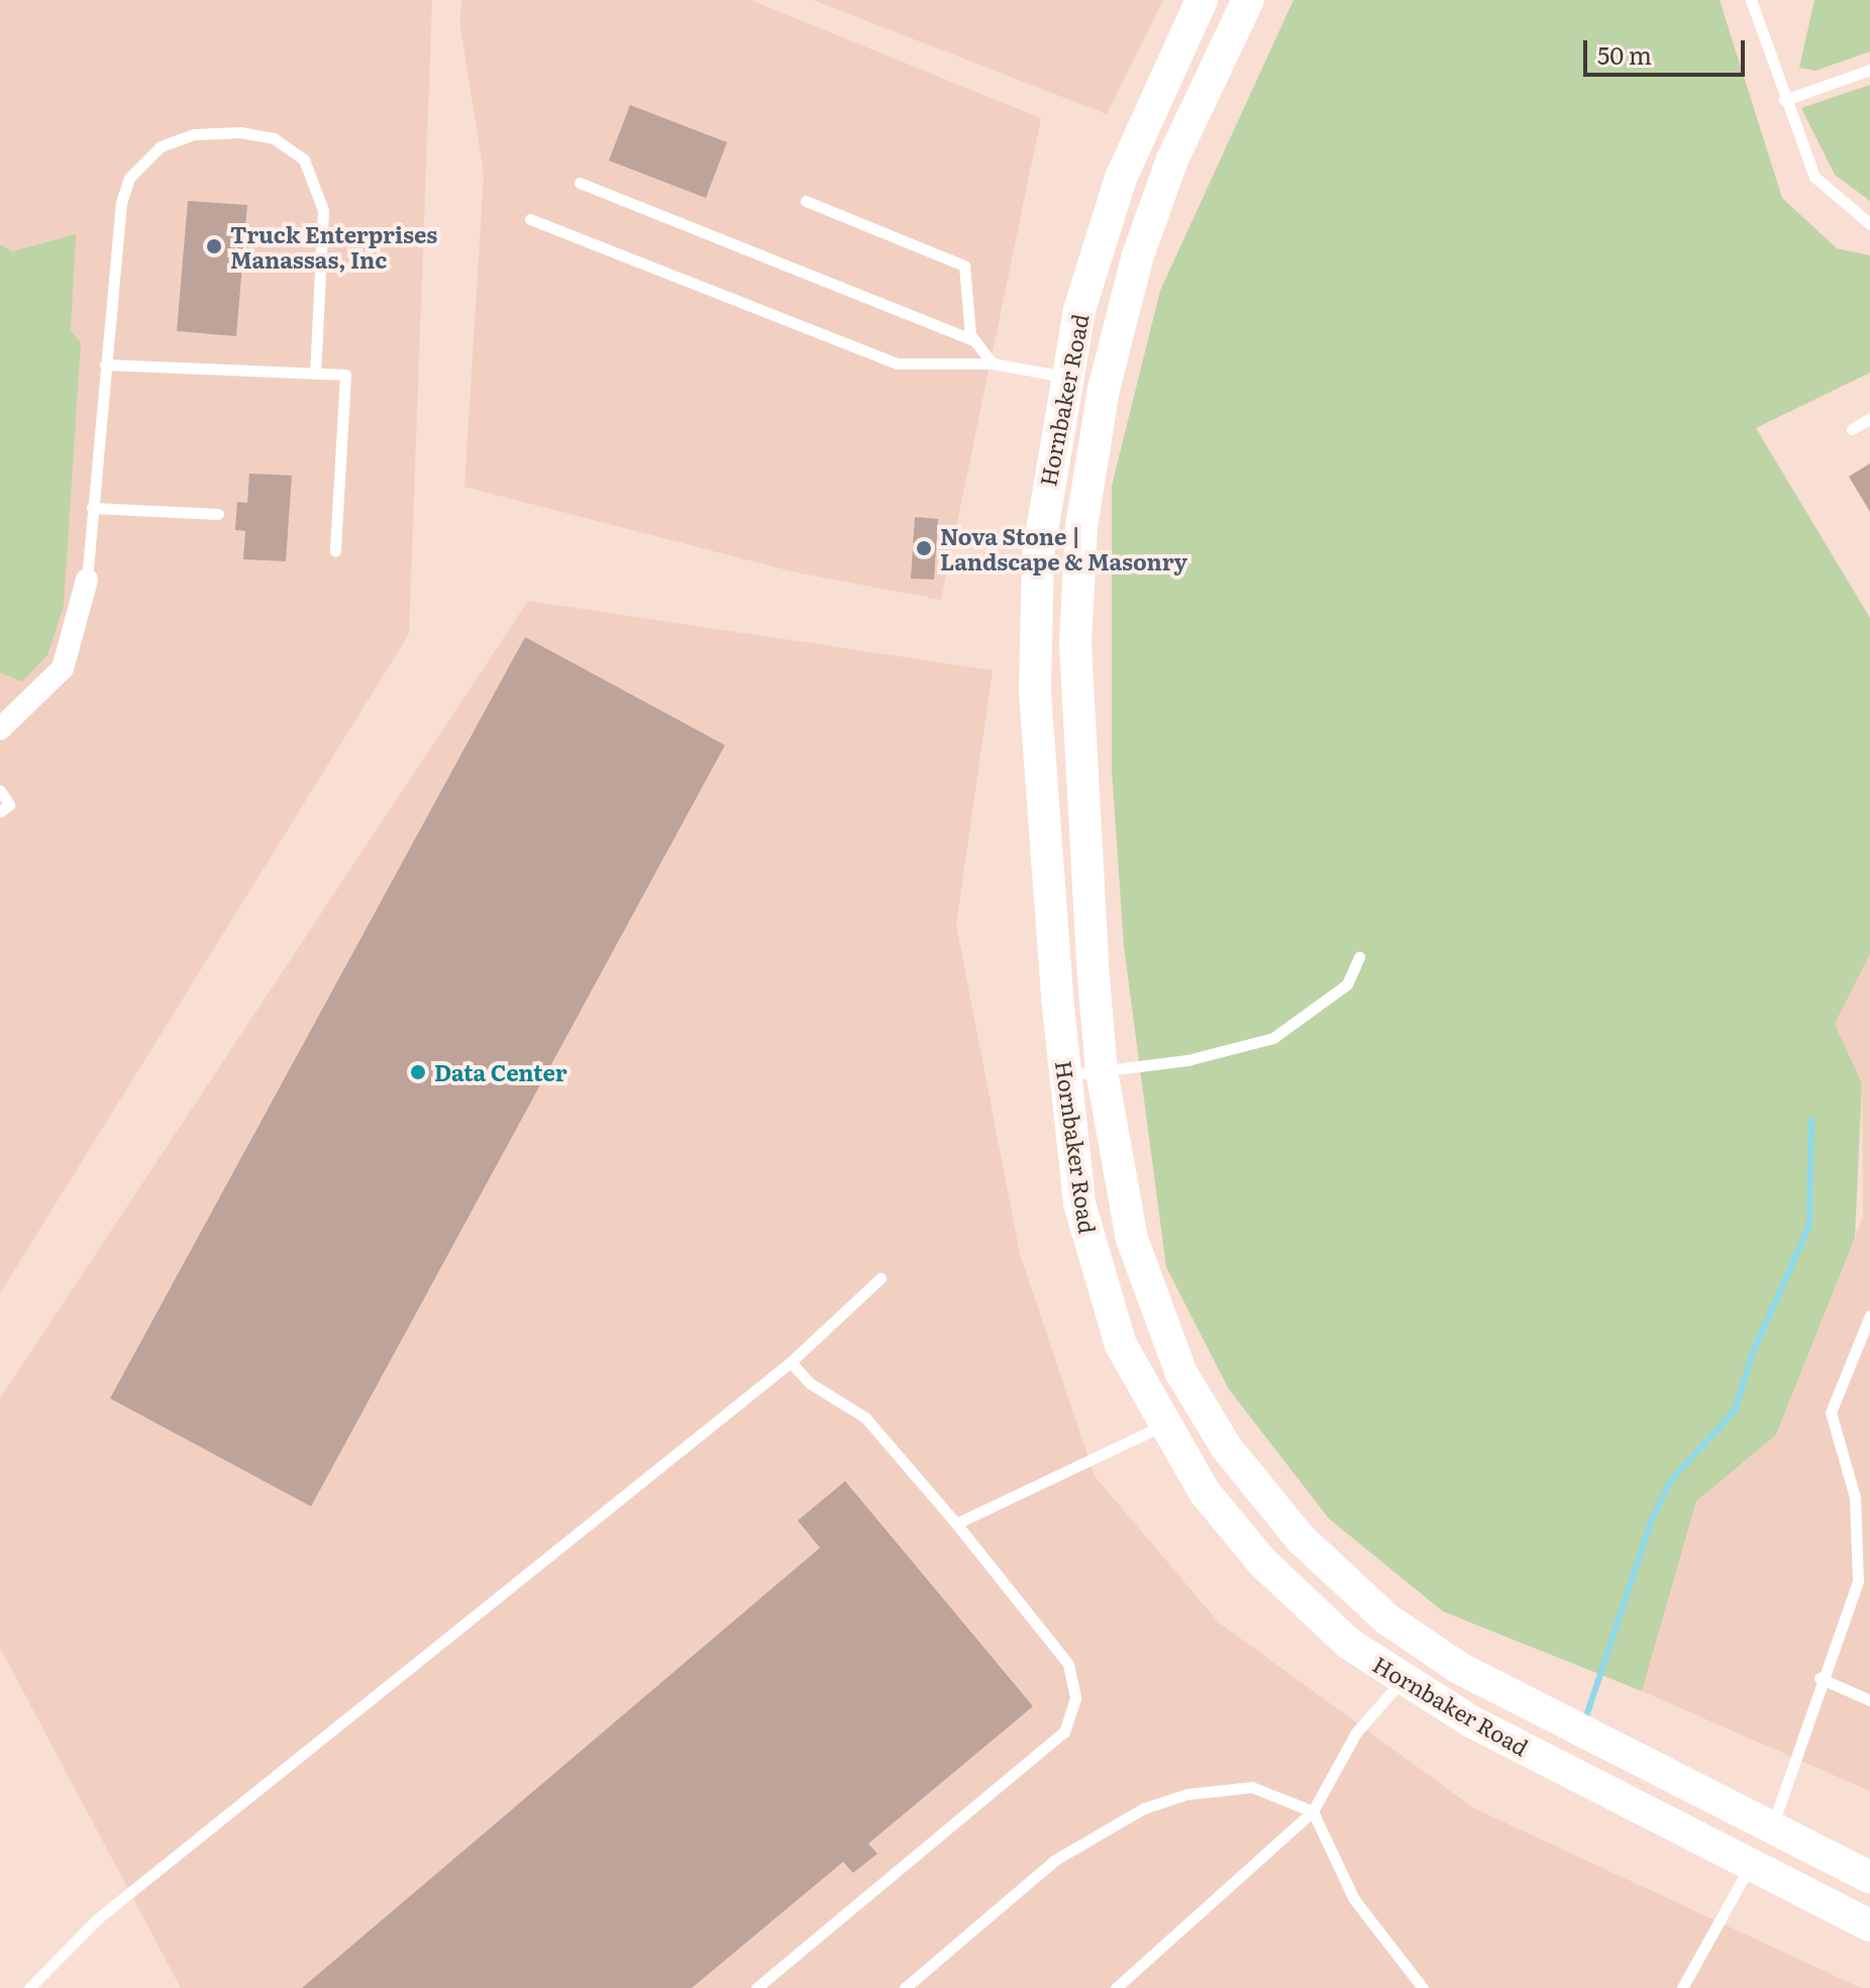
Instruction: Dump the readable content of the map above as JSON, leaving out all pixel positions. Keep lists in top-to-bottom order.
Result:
{
  "streets": {
    "main road": ["Hornbaker Road"]
  },
  "places": ["Truck Enterprises Manassas, Inc", "Nova Stone | Landscape & Masonry", "Data Center"],
  "scale_bar": "50 m"
}
